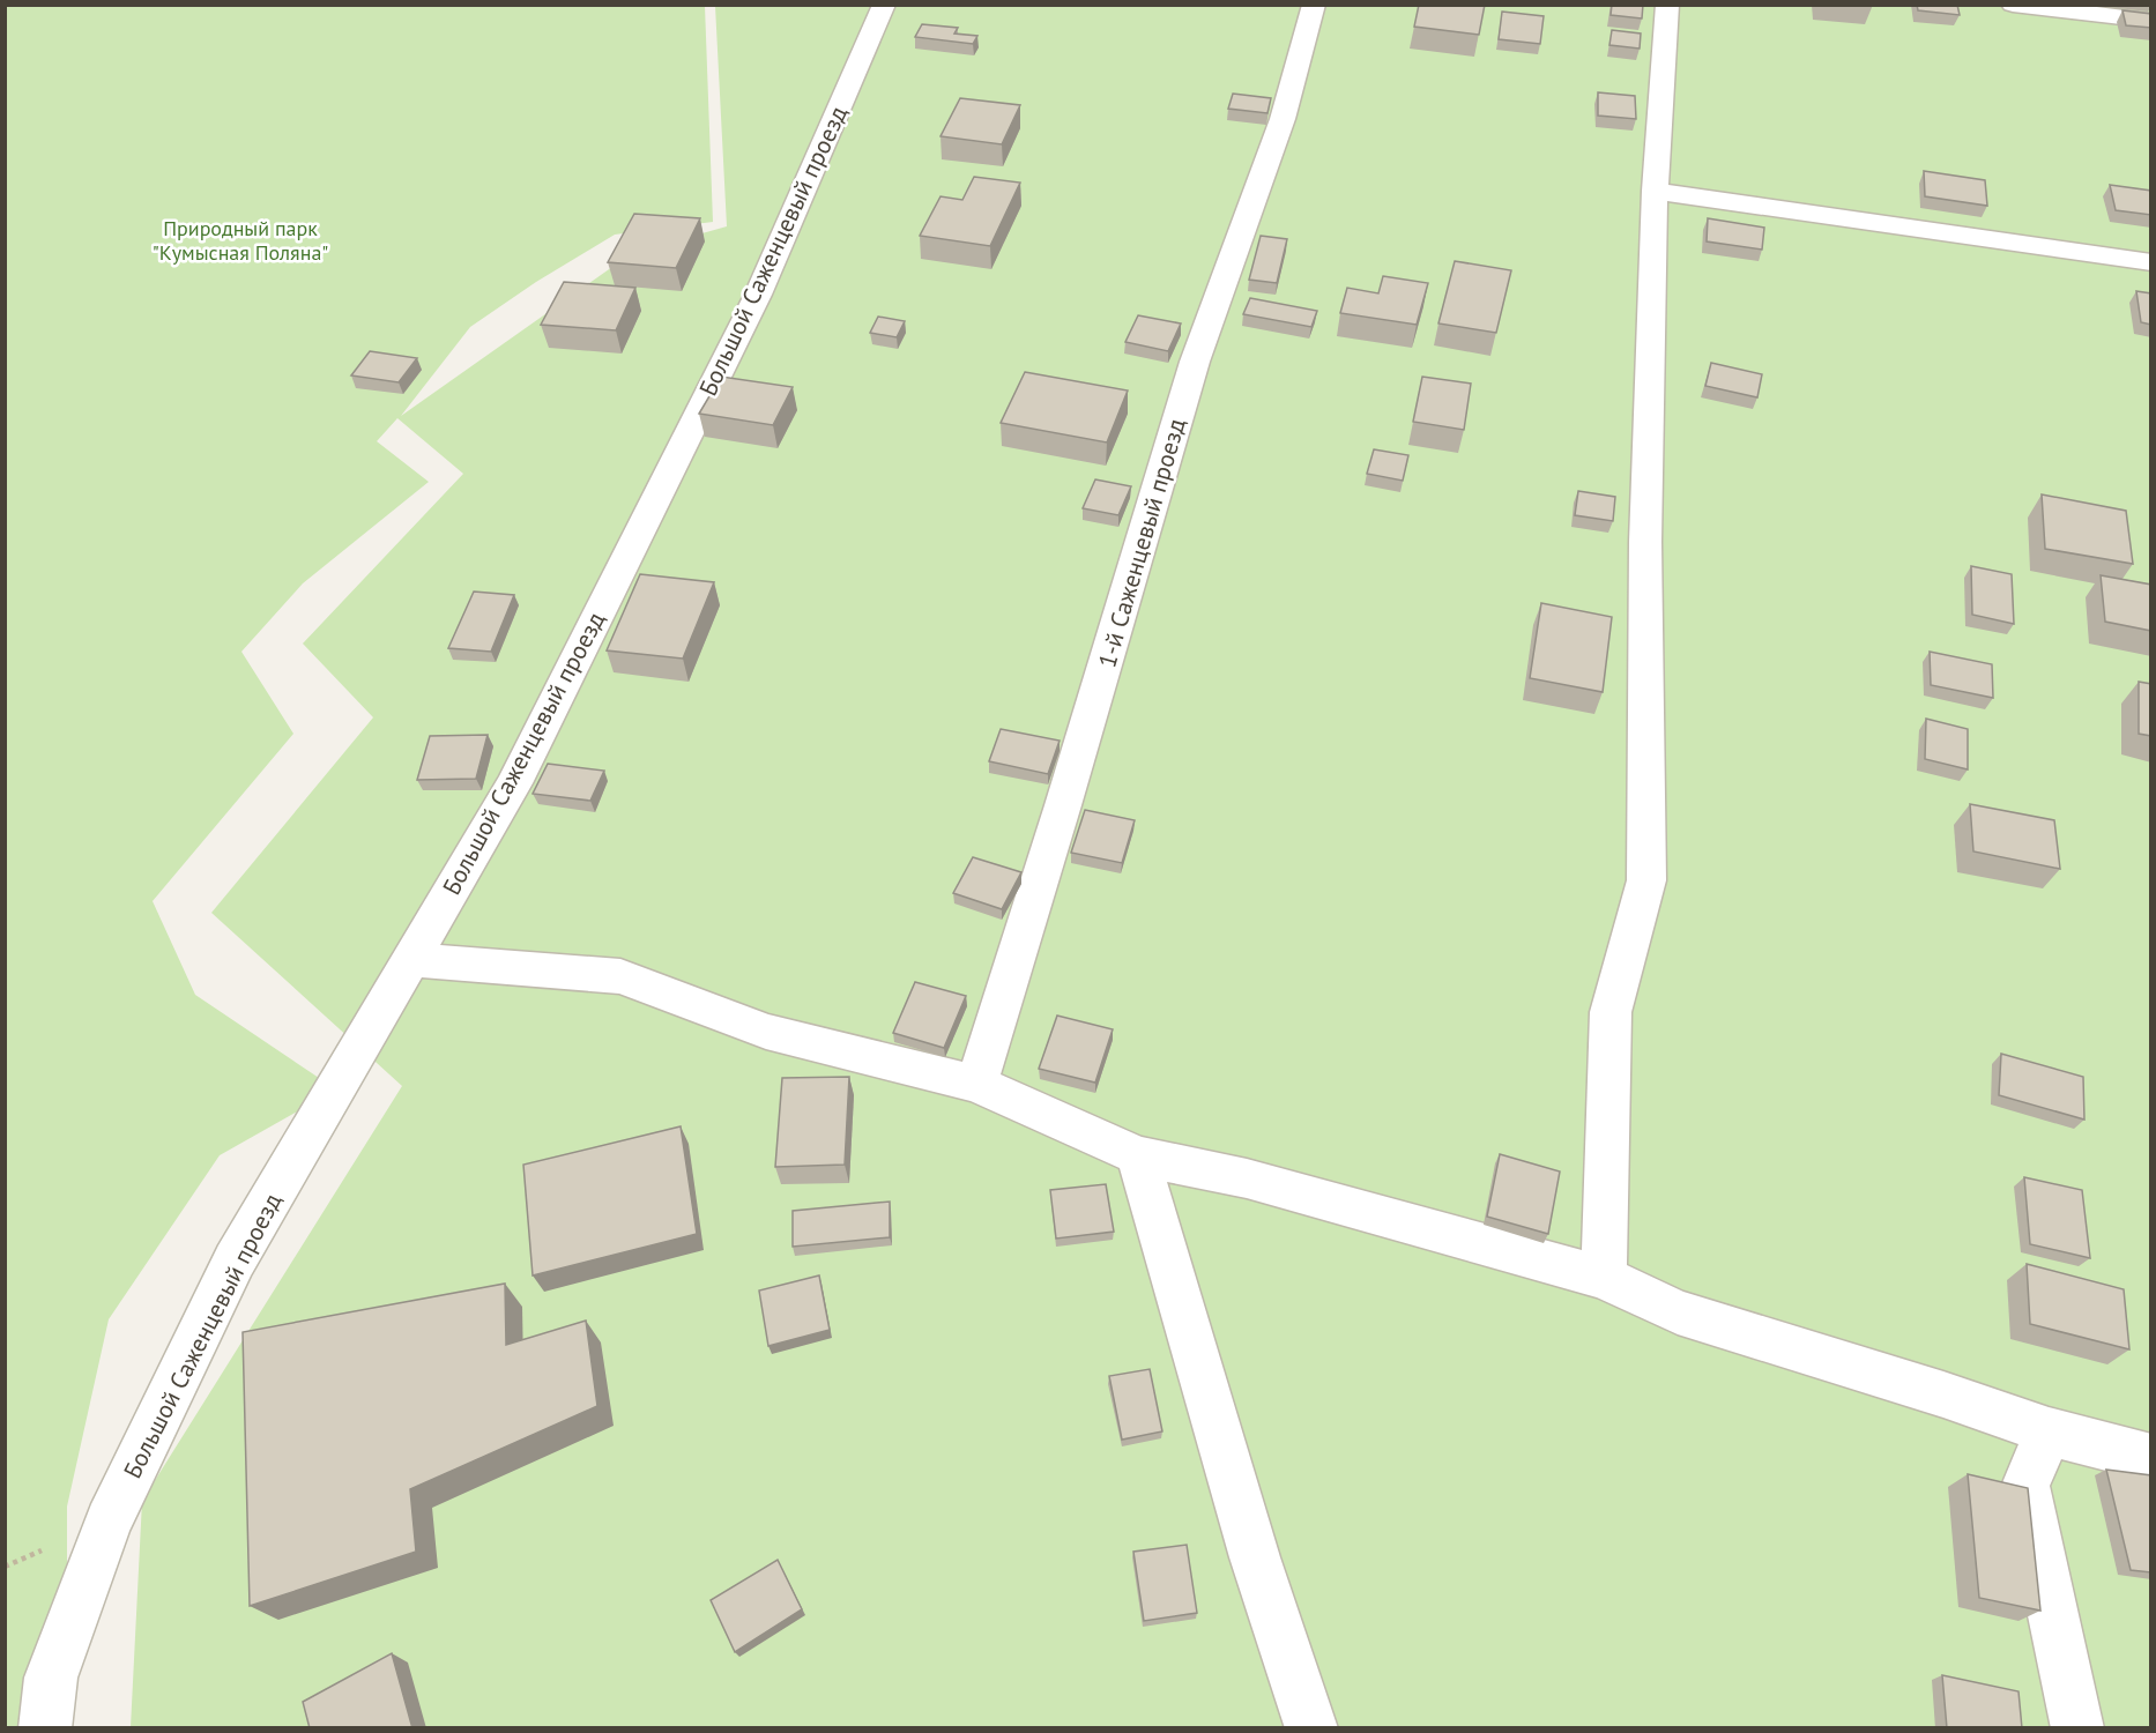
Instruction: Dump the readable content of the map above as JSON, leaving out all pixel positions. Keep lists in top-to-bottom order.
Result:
{
  "streets": {
    "lane": ["Большой Саженцевый проезд", "1-й Саженцевый проезд"]
  },
  "parks": ["Природный парк \"Кумысная Поляна\""]
}
